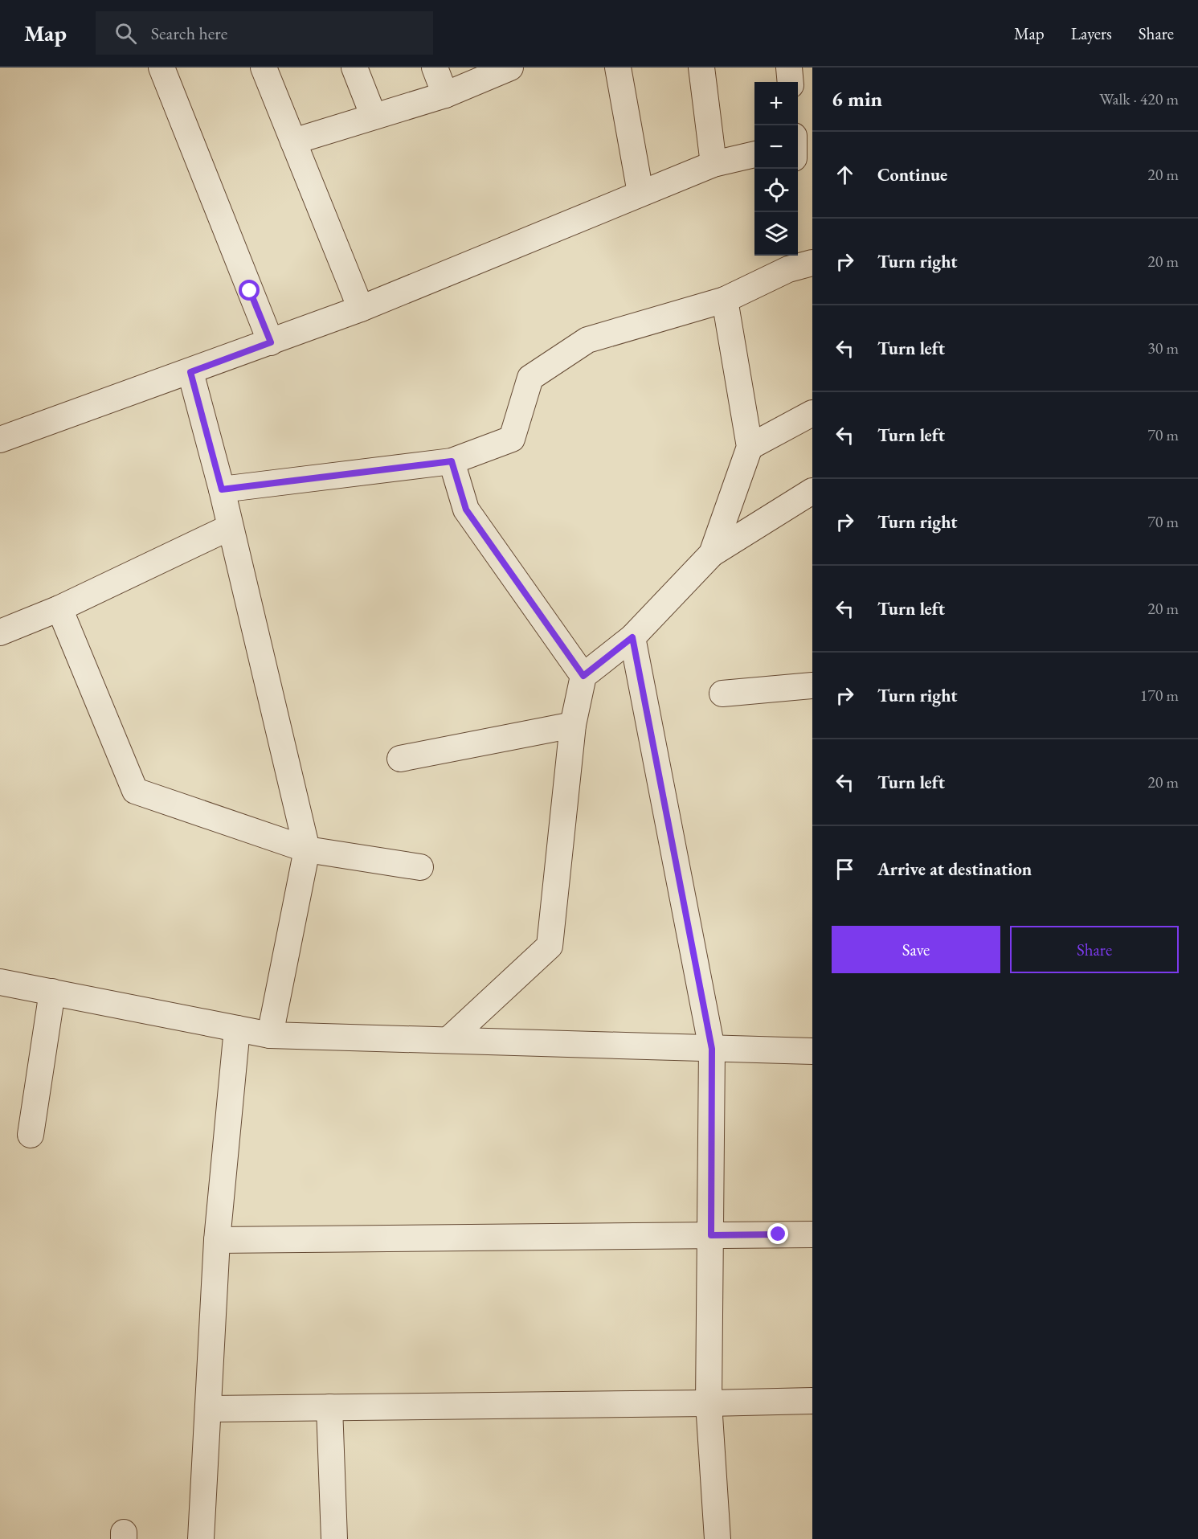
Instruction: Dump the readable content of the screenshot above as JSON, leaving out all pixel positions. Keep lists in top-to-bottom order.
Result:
{
  "page": {
    "header": "Map",
    "search": "Search here",
    "nav": ["Map", "Layers", "Share"],
    "heading": ["6 min", "Walk · 420 m"],
    "map_buttons": ["+", "−"],
    "list": [
      ["Continue", "20 m"],
      ["Turn right", "20 m"],
      ["Turn left", "30 m"],
      ["Turn left", "70 m"],
      ["Turn right", "70 m"],
      ["Turn left", "20 m"],
      ["Turn right", "170 m"],
      ["Turn left", "20 m"],
      "Arrive at destination"
    ],
    "buttons": ["Save", "Share"]
  }
}
